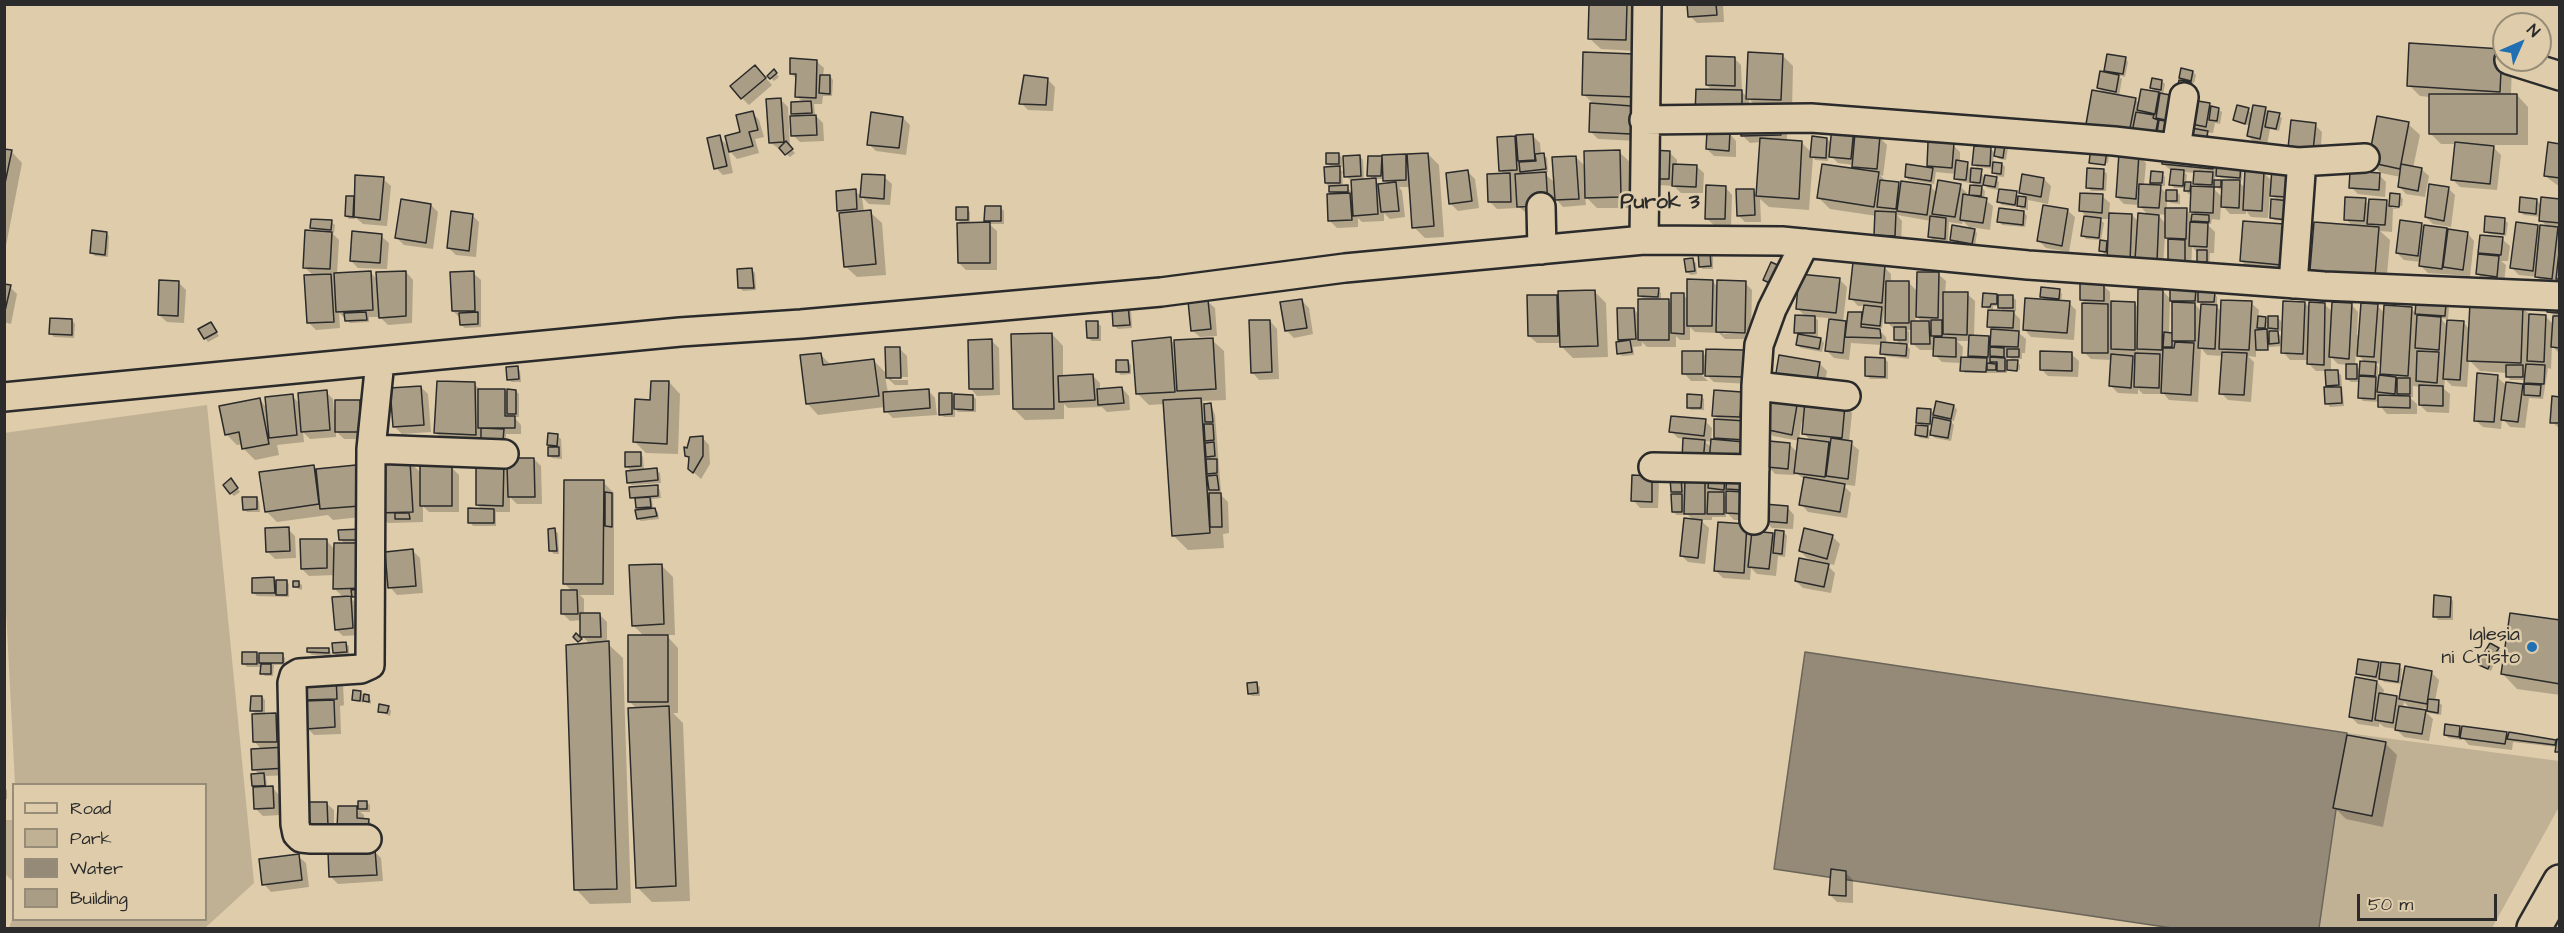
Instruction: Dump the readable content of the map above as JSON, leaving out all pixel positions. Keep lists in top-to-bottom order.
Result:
{
  "districts": ["Purok 3"],
  "places": ["Iglesia ni Cristo"],
  "legend": [
    "Road",
    "Park",
    "Water",
    "Building"
  ],
  "scale_bar": "50 m",
  "north": "top right"
}
